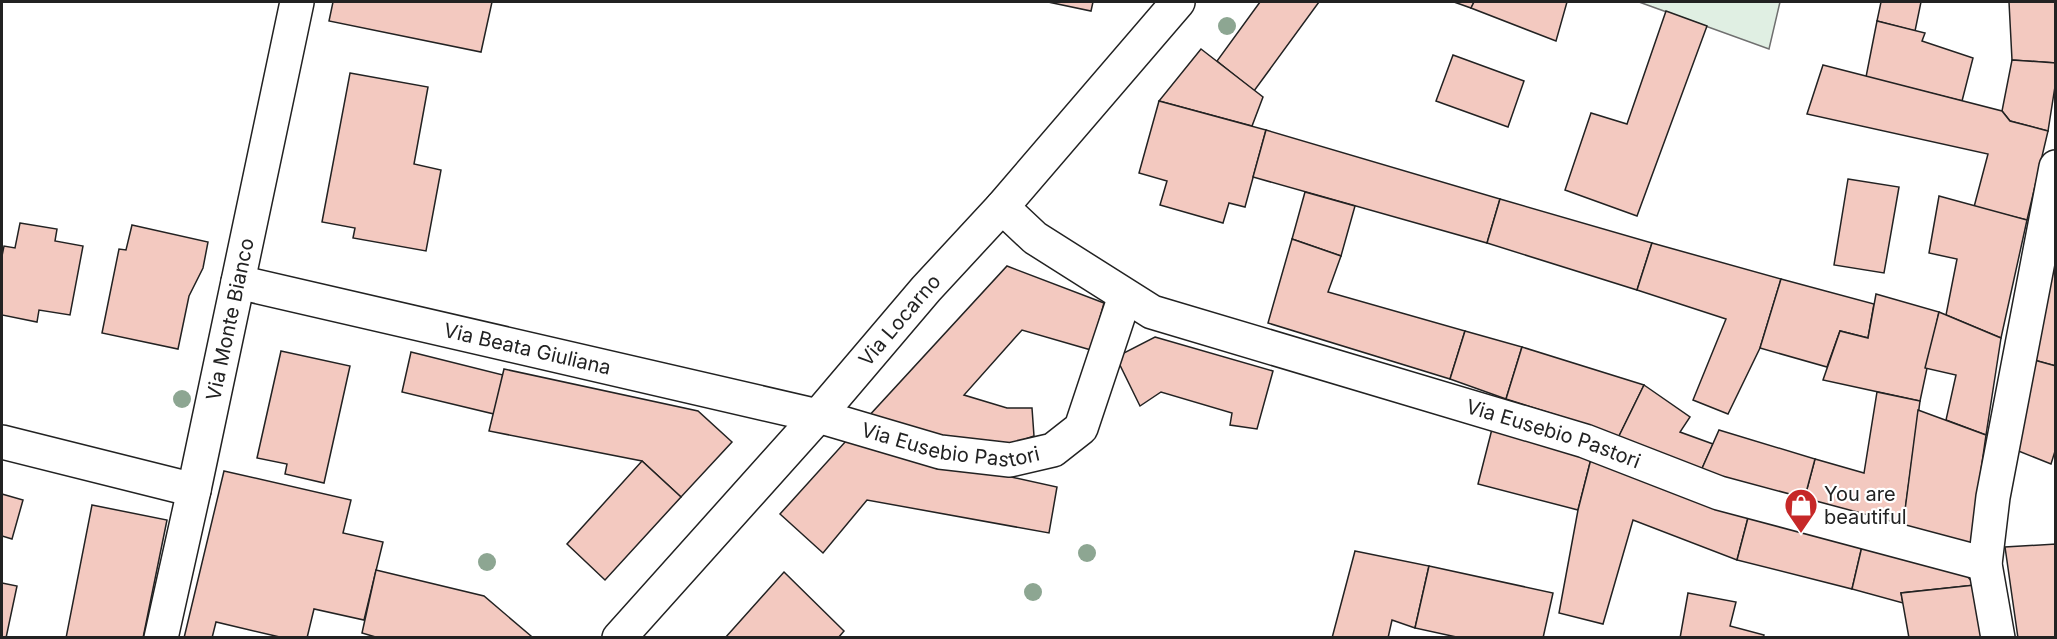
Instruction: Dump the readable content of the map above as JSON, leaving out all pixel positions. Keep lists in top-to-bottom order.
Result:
{
  "streets": {
    "street": [
      "Via Monte Bianco",
      "Via Locarno",
      "Via Beata Giuliana",
      "Via Eusebio Pastori"
    ]
  },
  "crossings": [
    ["Via Monte Bianco", "Via Beata Giuliana"],
    ["Via Locarno", "Via Beata Giuliana"],
    ["Via Locarno", "Via Eusebio Pastori"],
    ["Via Beata Giuliana", "Via Eusebio Pastori"]
  ],
  "places": {
    "shop": ["You are beautiful"]
  }
}
